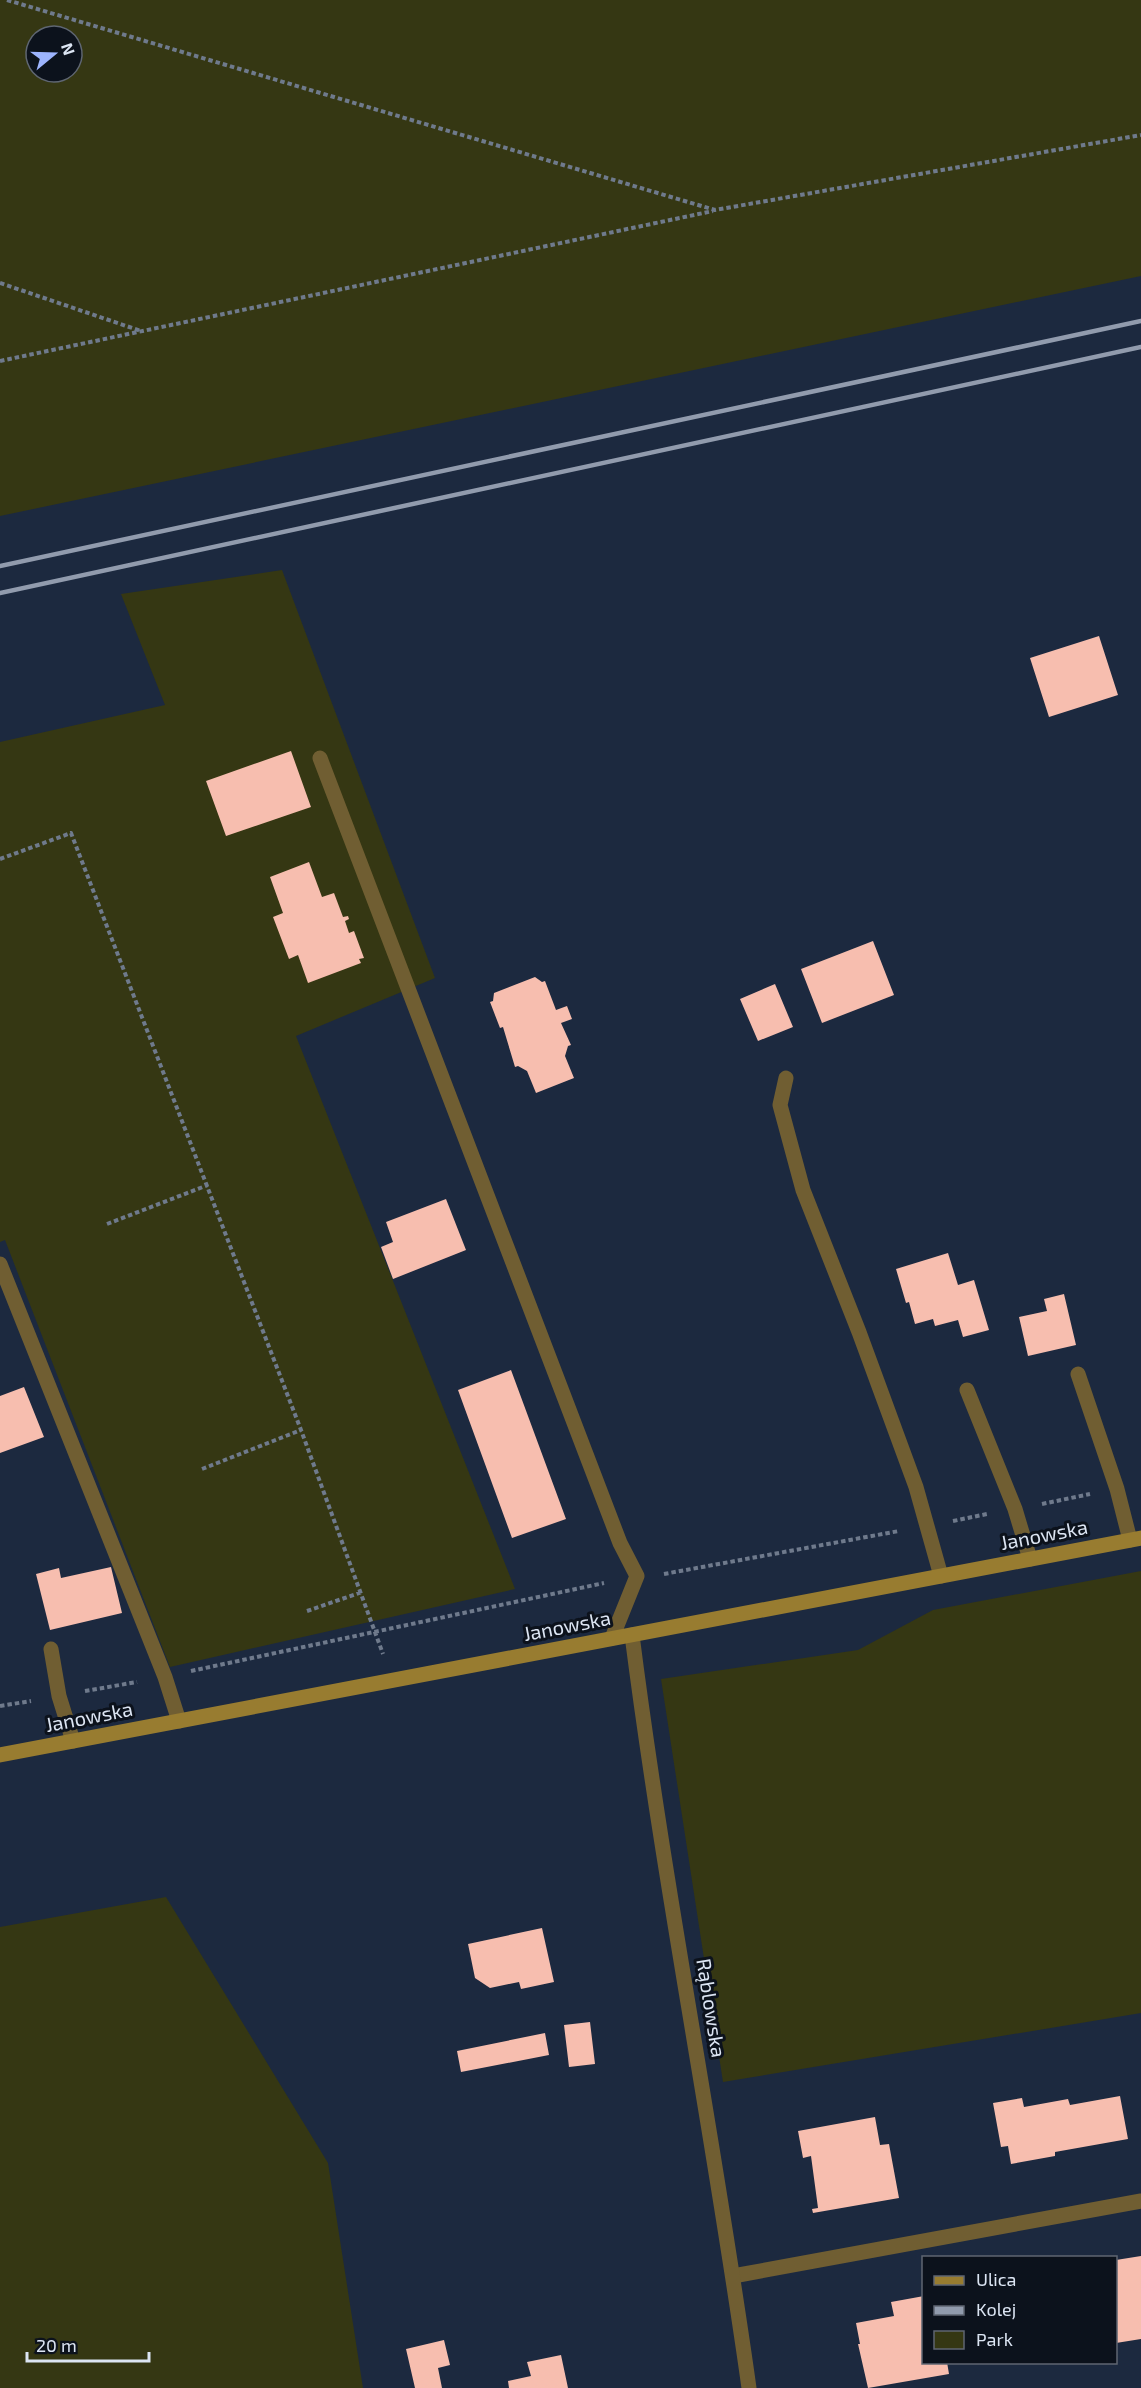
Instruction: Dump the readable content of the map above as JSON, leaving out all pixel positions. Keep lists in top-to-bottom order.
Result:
{
  "streets": {
    "street": ["Janowska", "Rąblowska"]
  },
  "crossings": [
    ["Janowska", "Rąblowska"]
  ],
  "legend": ["Ulica", "Kolej", "Park"],
  "scale_bar": "20 m",
  "north": "right"
}
